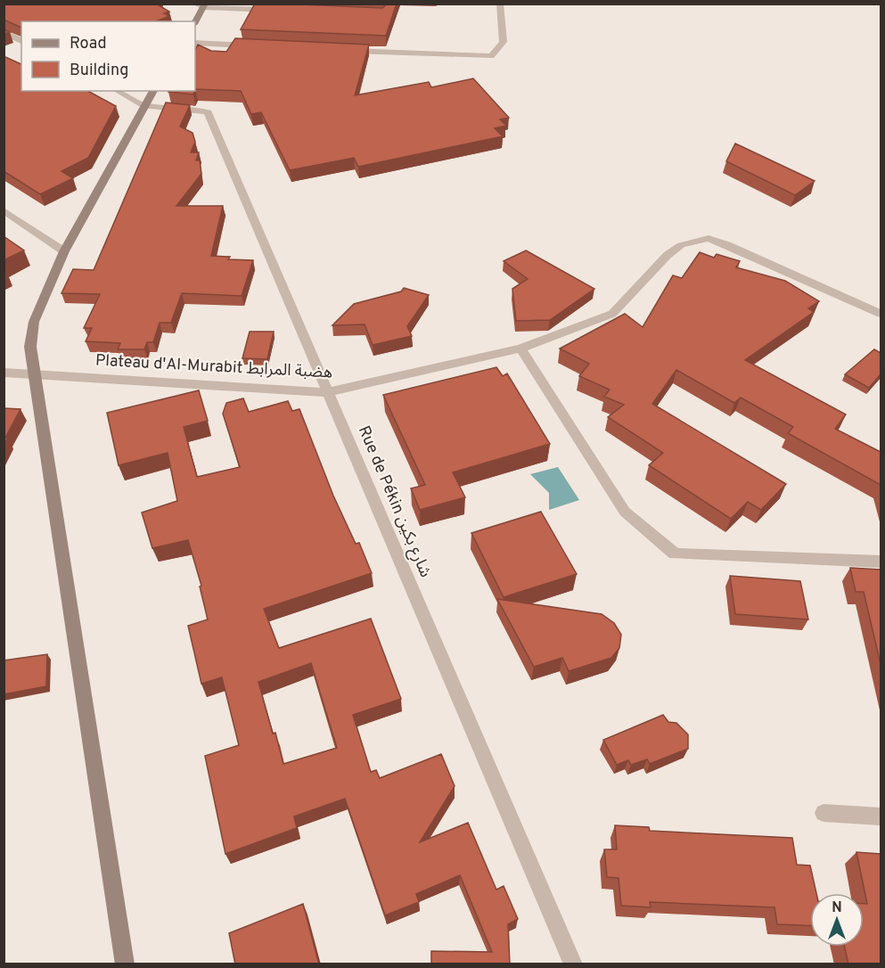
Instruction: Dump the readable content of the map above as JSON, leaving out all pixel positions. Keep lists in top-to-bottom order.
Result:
{
  "streets": {
    "street": ["Plateau d'Al-Murabit هضبة المرابط", "Rue de Pékin شارع بكين"]
  },
  "crossings": [
    ["Plateau d'Al-Murabit هضبة المرابط", "Rue de Pékin شارع بكين"]
  ],
  "legend": ["Road", "Building"],
  "north": "top"
}
